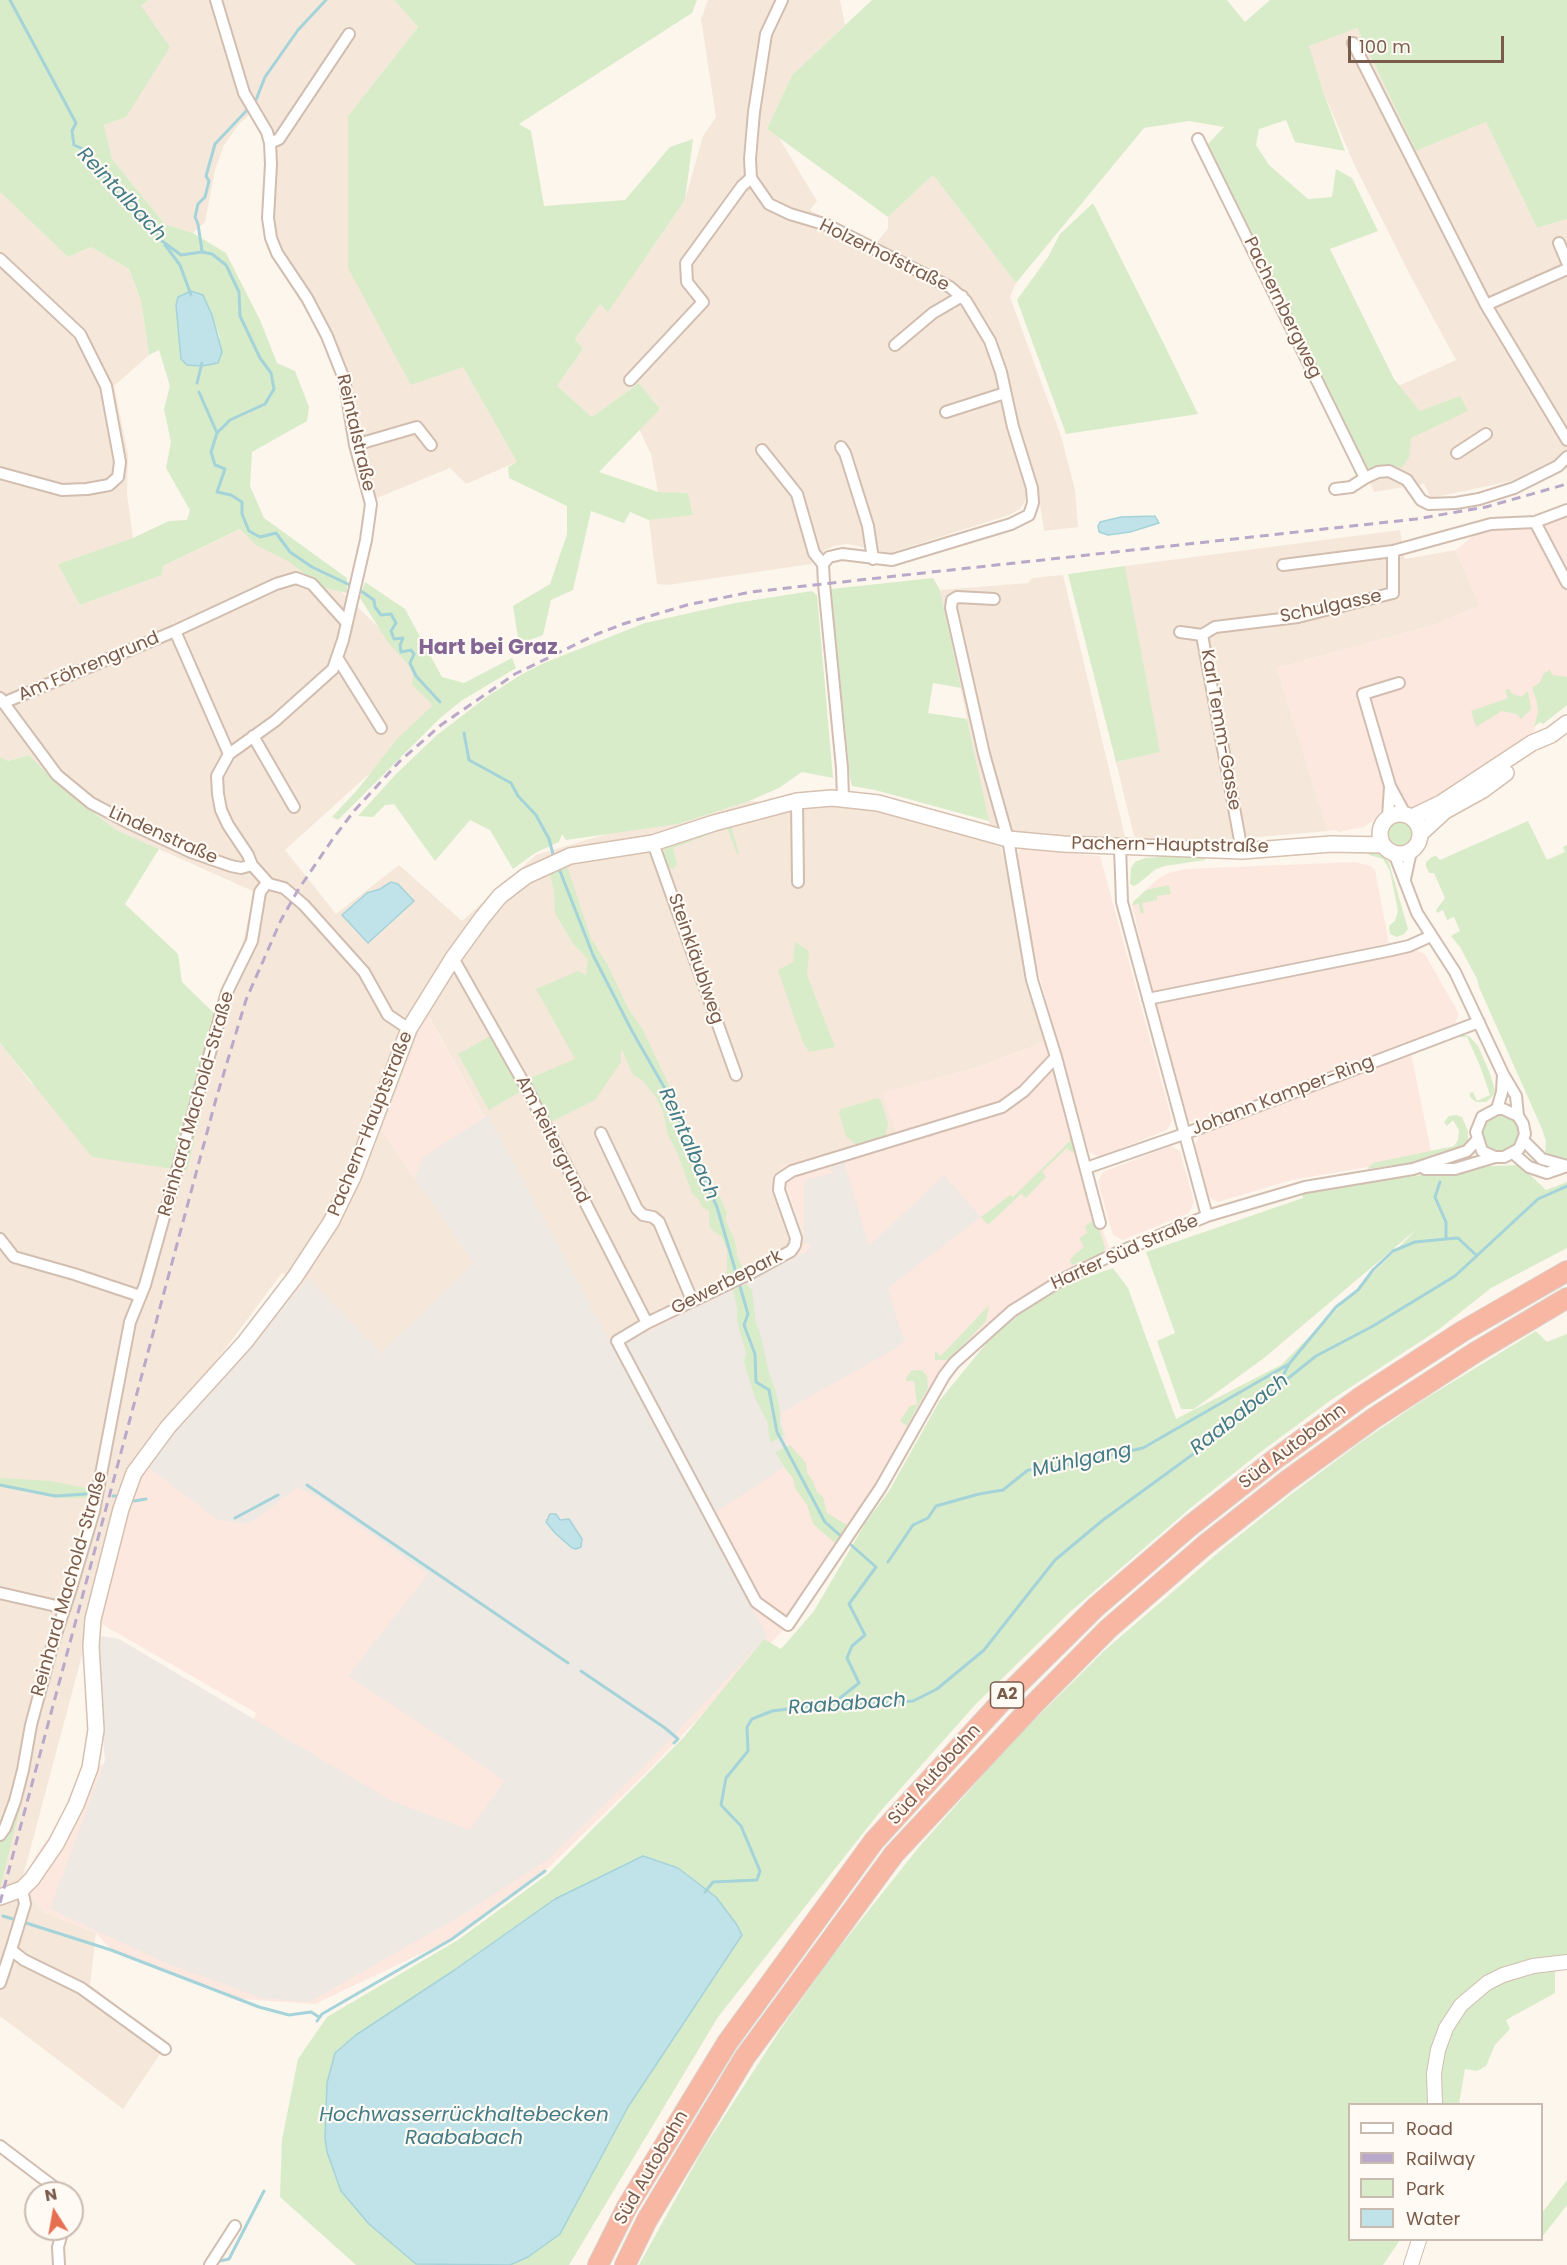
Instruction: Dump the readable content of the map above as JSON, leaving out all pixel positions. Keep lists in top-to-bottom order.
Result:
{
  "streets": {
    "highway": ["Süd Autobahn", "A2"],
    "main road": ["Pachern-Hauptstraße"],
    "street": [
      "Holzerhofstraße",
      "Pachernbergweg",
      "Reintalstraße",
      "Schulgasse",
      "Am Föhrengrund",
      "Karl Temm-Gasse",
      "Lindenstraße",
      "Steinkläublweg",
      "Johann Kamper-Ring",
      "Reinhard Machold-Straße",
      "Am Reitergrund",
      "Harter Süd Straße",
      "Gewerbepark"
    ]
  },
  "crossings": [
    ["Reintalstraße", "Am Föhrengrund"],
    ["Reintalstraße", "Lindenstraße"],
    ["Schulgasse", "Karl Temm-Gasse"],
    ["Am Föhrengrund", "Lindenstraße"],
    ["Karl Temm-Gasse", "Pachern-Hauptstraße"],
    ["Pachern-Hauptstraße", "Steinkläublweg"],
    ["Pachern-Hauptstraße", "Johann Kamper-Ring"],
    ["Pachern-Hauptstraße", "Am Reitergrund"],
    ["Am Reitergrund", "Gewerbepark"],
    ["Harter Süd Straße", "Gewerbepark"]
  ],
  "districts": ["Hart bei Graz"],
  "water": [
    "Reintalbach",
    "Raababach",
    "Mühlgang",
    "Hochwasserrückhaltebecken Raababach"
  ],
  "legend": [
    "Road",
    "Railway",
    "Park",
    "Water"
  ],
  "scale_bar": "100 m",
  "north": "top"
}
